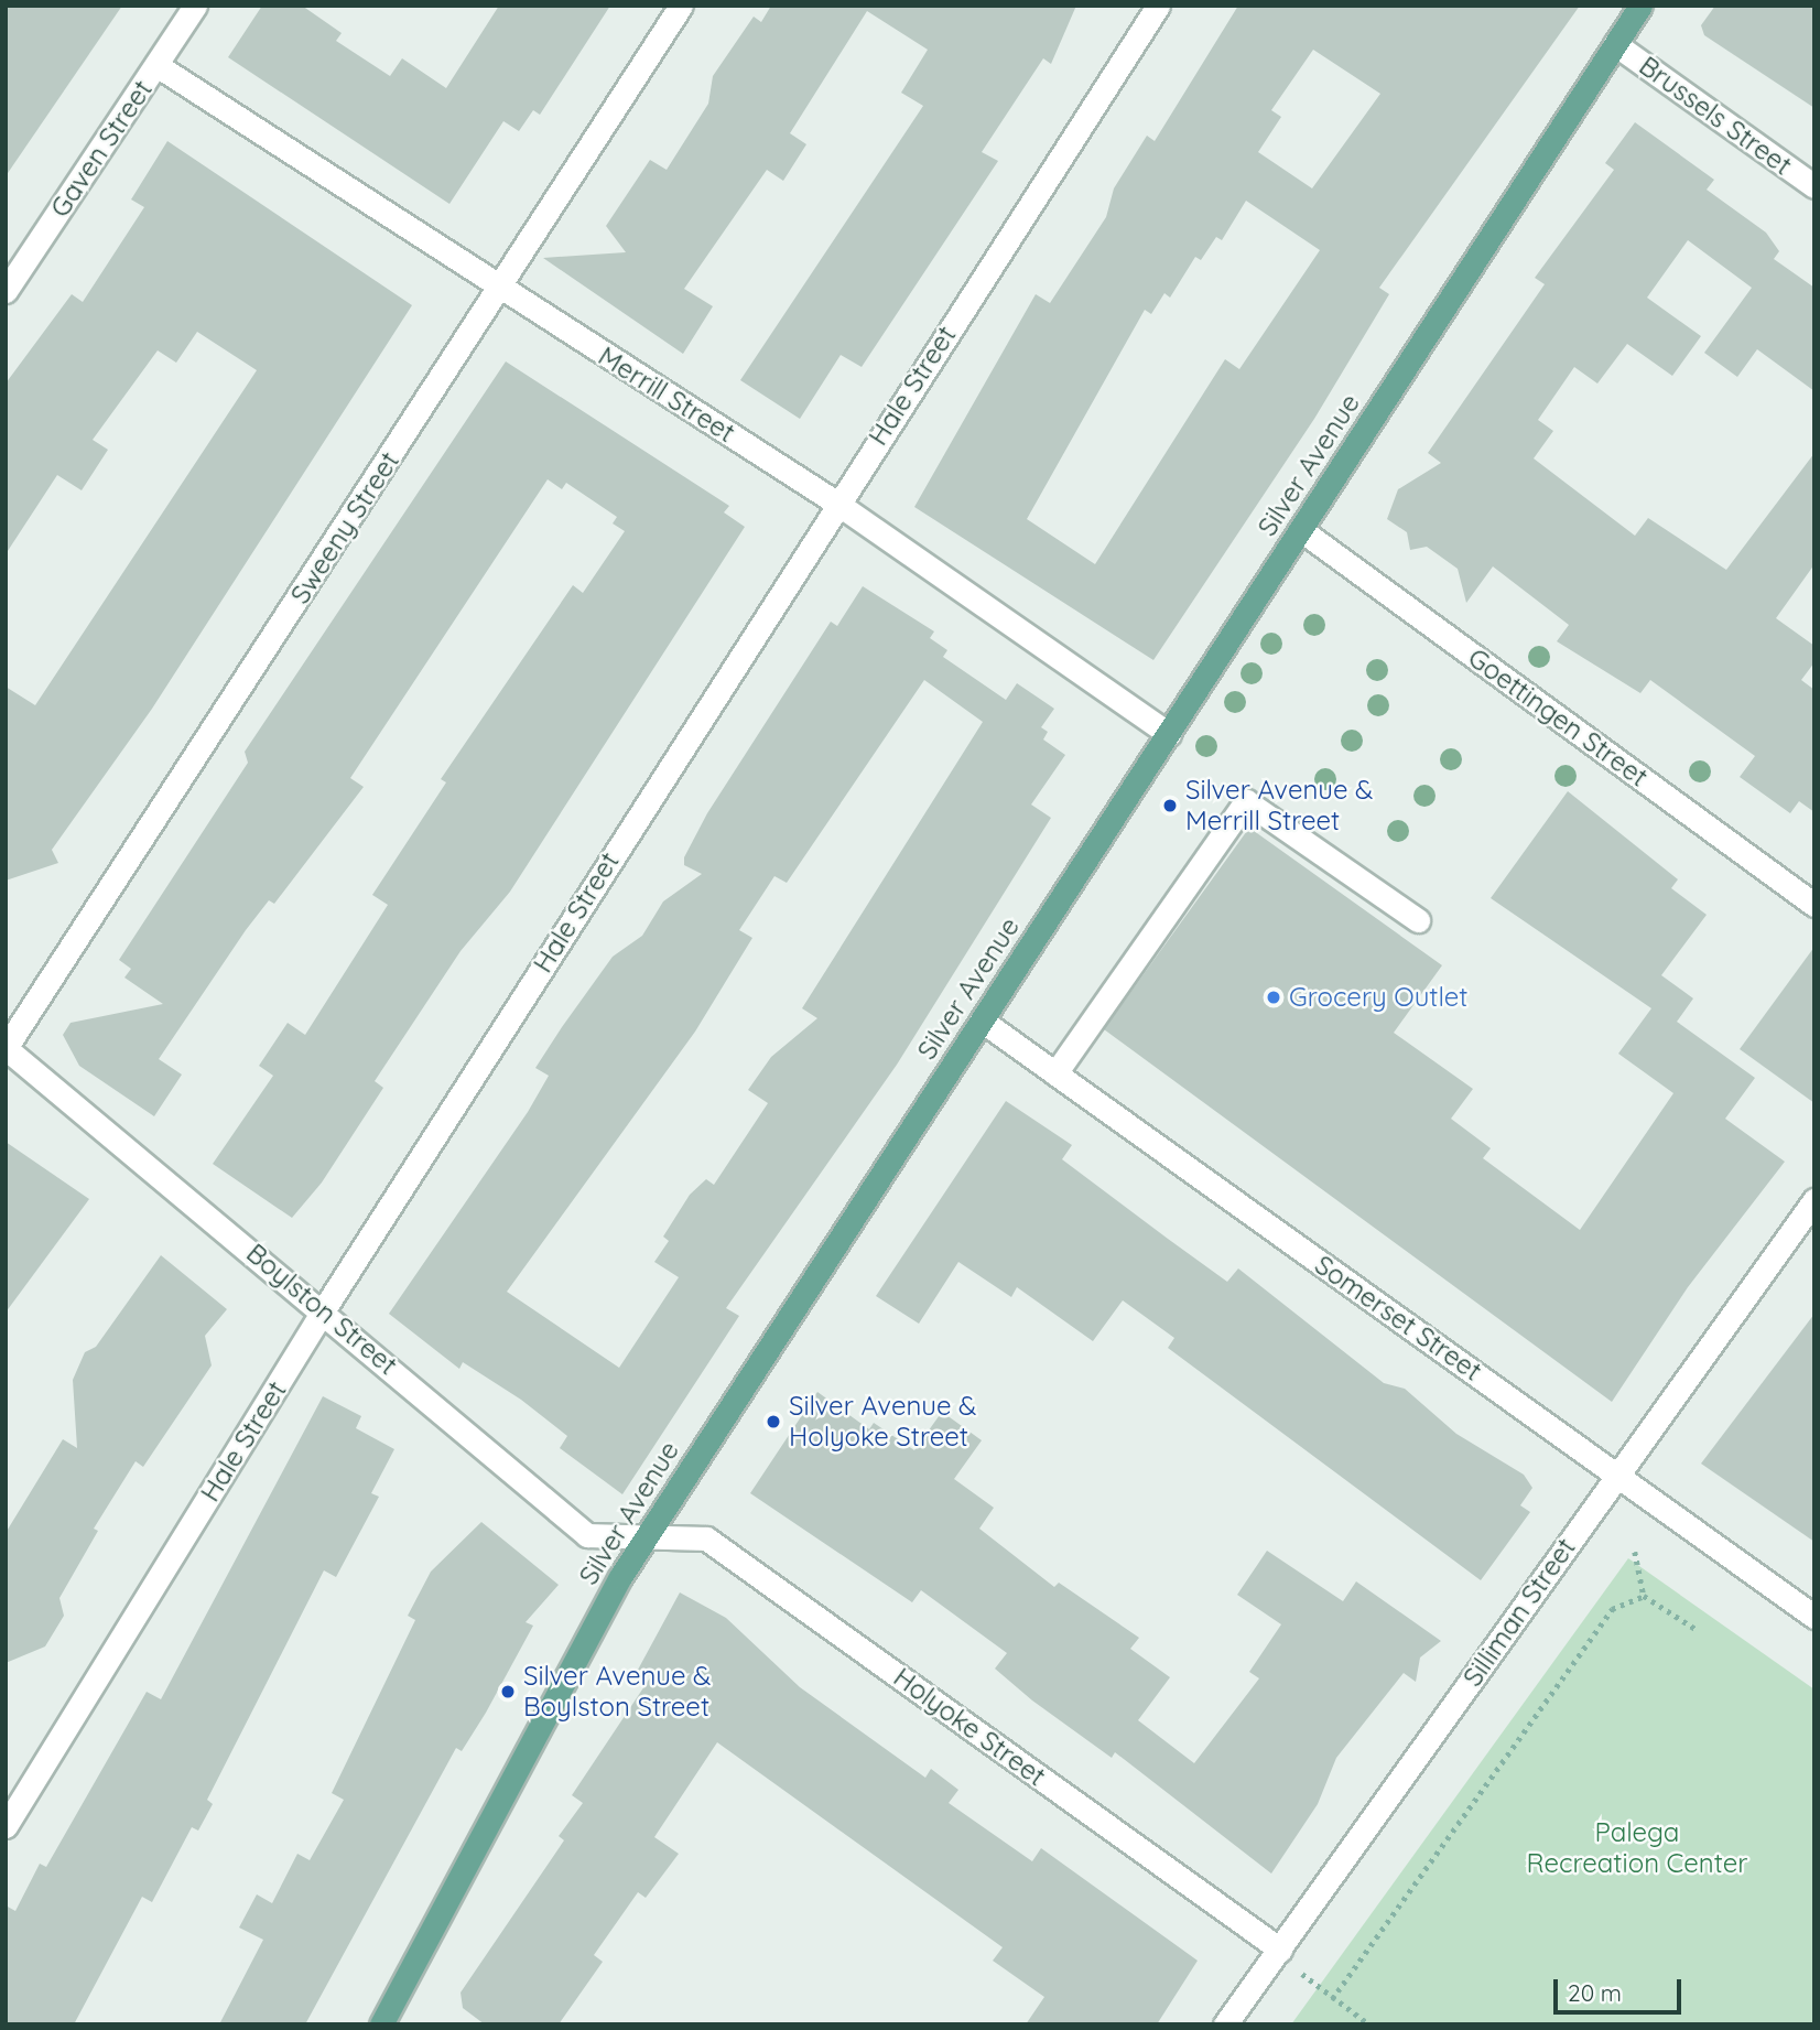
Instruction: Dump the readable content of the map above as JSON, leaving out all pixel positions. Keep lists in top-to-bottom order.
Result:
{
  "streets": {
    "main road": ["Silver Avenue"],
    "street": [
      "Brussels Street",
      "Gaven Street",
      "Hale Street",
      "Merrill Street",
      "Sweeny Street",
      "Goettingen Street",
      "Boylston Street",
      "Somerset Street",
      "Silliman Street",
      "Holyoke Street"
    ]
  },
  "crossings": [
    ["Brussels Street", "Silver Avenue"],
    ["Gaven Street", "Merrill Street"],
    ["Hale Street", "Merrill Street"],
    ["Hale Street", "Boylston Street"],
    ["Merrill Street", "Silver Avenue"],
    ["Merrill Street", "Sweeny Street"],
    ["Silver Avenue", "Goettingen Street"],
    ["Silver Avenue", "Boylston Street"],
    ["Silver Avenue", "Somerset Street"],
    ["Silver Avenue", "Holyoke Street"],
    ["Sweeny Street", "Boylston Street"],
    ["Boylston Street", "Holyoke Street"],
    ["Somerset Street", "Silliman Street"],
    ["Silliman Street", "Holyoke Street"]
  ],
  "parks": ["Palega Recreation Center"],
  "places": [
    "Silver Avenue & Merrill Street",
    "Grocery Outlet",
    "Silver Avenue & Holyoke Street",
    "Silver Avenue & Boylston Street"
  ],
  "scale_bar": "20 m"
}
